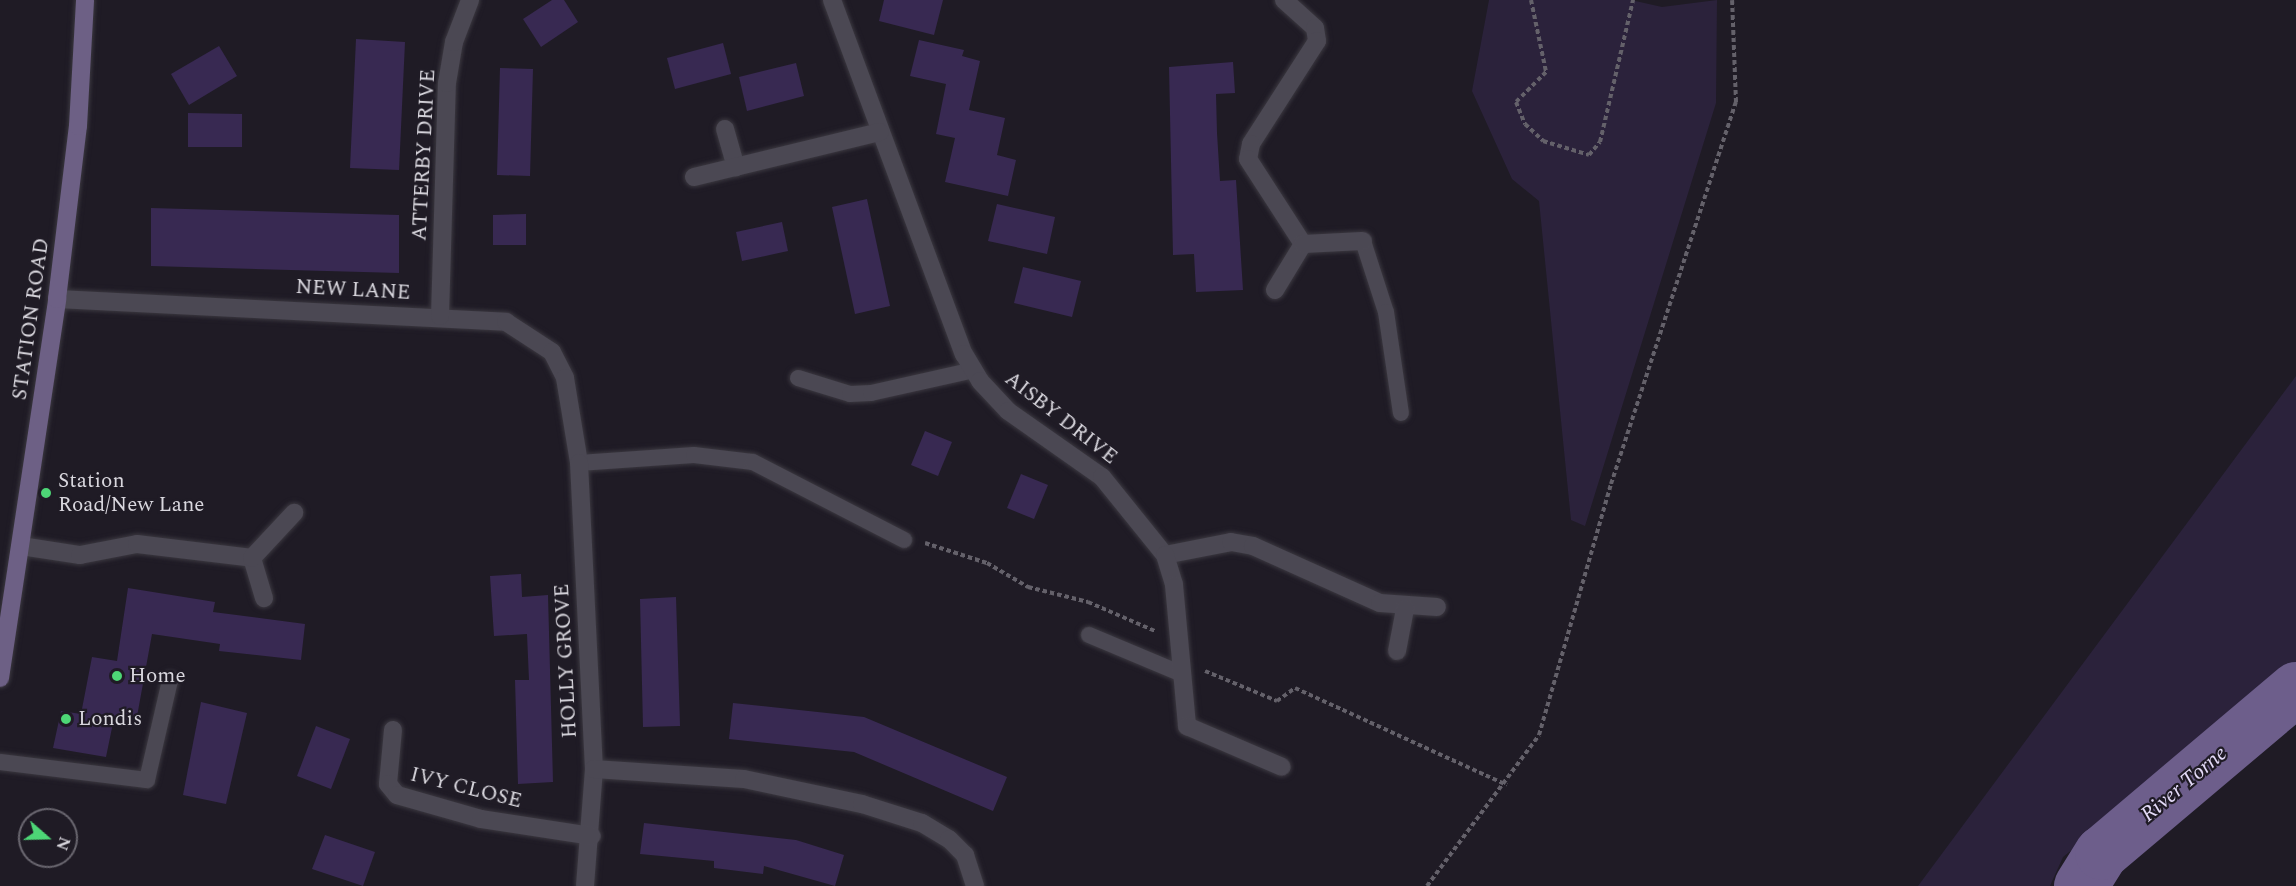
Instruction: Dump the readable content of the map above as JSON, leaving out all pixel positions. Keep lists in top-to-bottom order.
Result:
{
  "streets": {
    "street": [
      "ATTERBY DRIVE",
      "NEW LANE",
      "STATION ROAD",
      "AISBY DRIVE",
      "HOLLY GROVE",
      "IVY CLOSE"
    ]
  },
  "crossings": [
    ["ATTERBY DRIVE", "NEW LANE"],
    ["NEW LANE", "STATION ROAD"],
    ["NEW LANE", "HOLLY GROVE"],
    ["HOLLY GROVE", "IVY CLOSE"]
  ],
  "water": ["River Torne"],
  "places": ["Station Road/New Lane", "Home", "Londis"],
  "north": "right"
}
